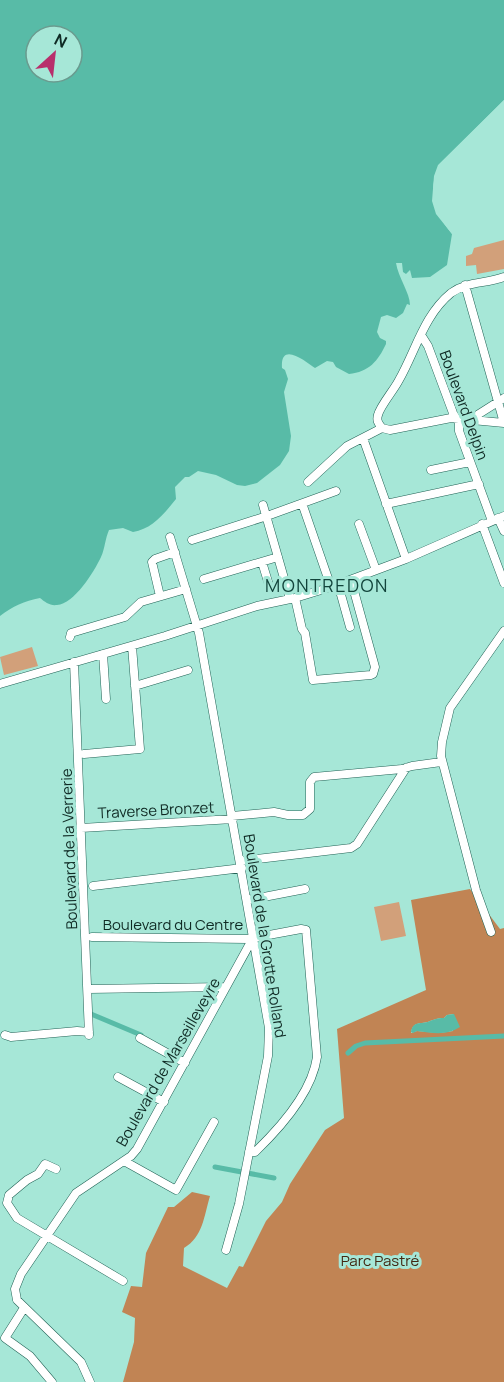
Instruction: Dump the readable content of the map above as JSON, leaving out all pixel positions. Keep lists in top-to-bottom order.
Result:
{
  "streets": {
    "street": [
      "Boulevard Delpin",
      "Traverse Bronzet",
      "Boulevard de la Verrerie",
      "Boulevard du Centre",
      "Boulevard de la Grotte Rolland",
      "Boulevard de Marseilleveyre"
    ]
  },
  "crossings": [
    ["Traverse Bronzet", "Boulevard de la Verrerie"],
    ["Traverse Bronzet", "Boulevard de la Grotte Rolland"],
    ["Boulevard du Centre", "Boulevard de la Grotte Rolland"],
    ["Boulevard du Centre", "Boulevard de Marseilleveyre"],
    ["Boulevard de la Grotte Rolland", "Boulevard de Marseilleveyre"]
  ],
  "districts": ["MONTREDON"],
  "parks": ["Parc Pastré"],
  "north": "top right"
}
